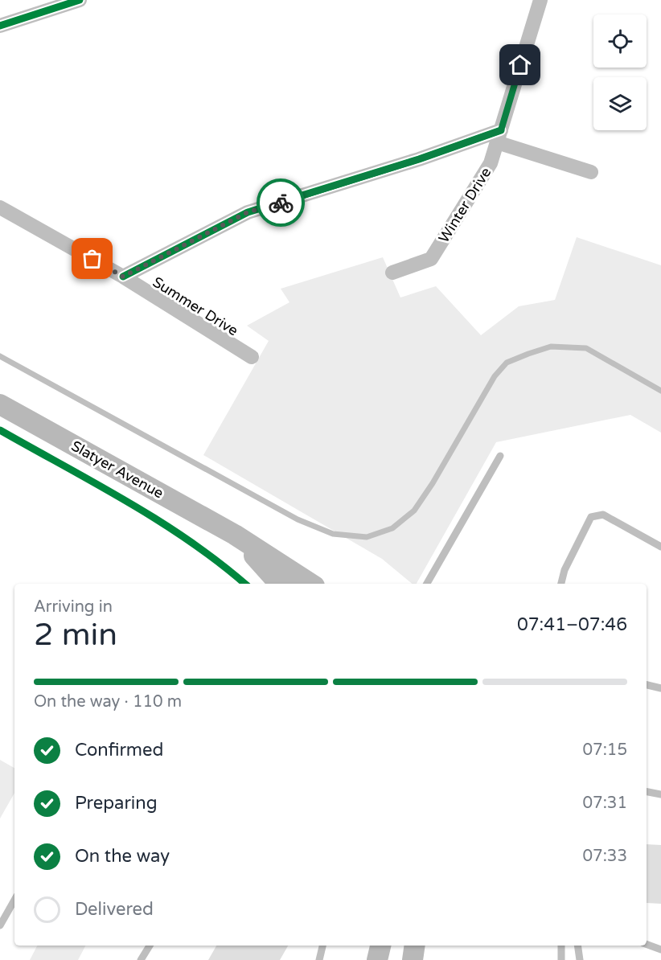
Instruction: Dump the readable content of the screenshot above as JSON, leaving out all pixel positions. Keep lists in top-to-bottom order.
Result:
{
  "streets": {
    "main road": ["Slatyer Avenue"],
    "street": ["Winter Drive", "Summer Drive"]
  },
  "page": {
    "heading": ["2 min", "Arriving in", "07:41–07:46"],
    "bar": "On the way · 110 m",
    "list": [
      ["Confirmed", "07:15"],
      ["Preparing", "07:31"],
      ["On the way", "07:33"],
      "Delivered"
    ]
  }
}
